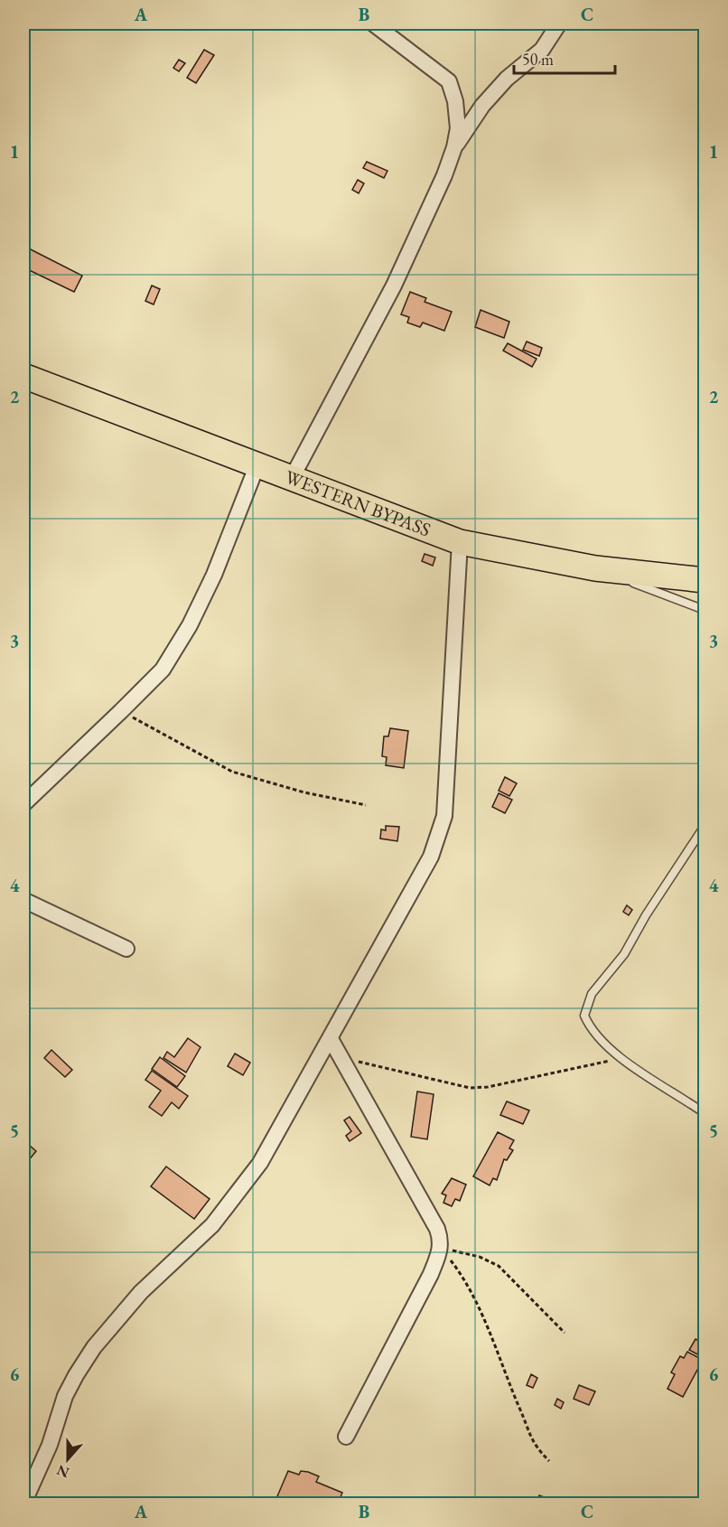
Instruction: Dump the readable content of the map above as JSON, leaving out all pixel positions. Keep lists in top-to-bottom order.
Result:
{
  "streets": {
    "main road": ["WESTERN BYPASS"]
  },
  "scale_bar": "50 m",
  "north": "bottom",
  "grid": {
    "columns": ["A", "B", "C"],
    "rows": [
      "1",
      "2",
      "3",
      "4",
      "5",
      "6"
    ]
  }
}
